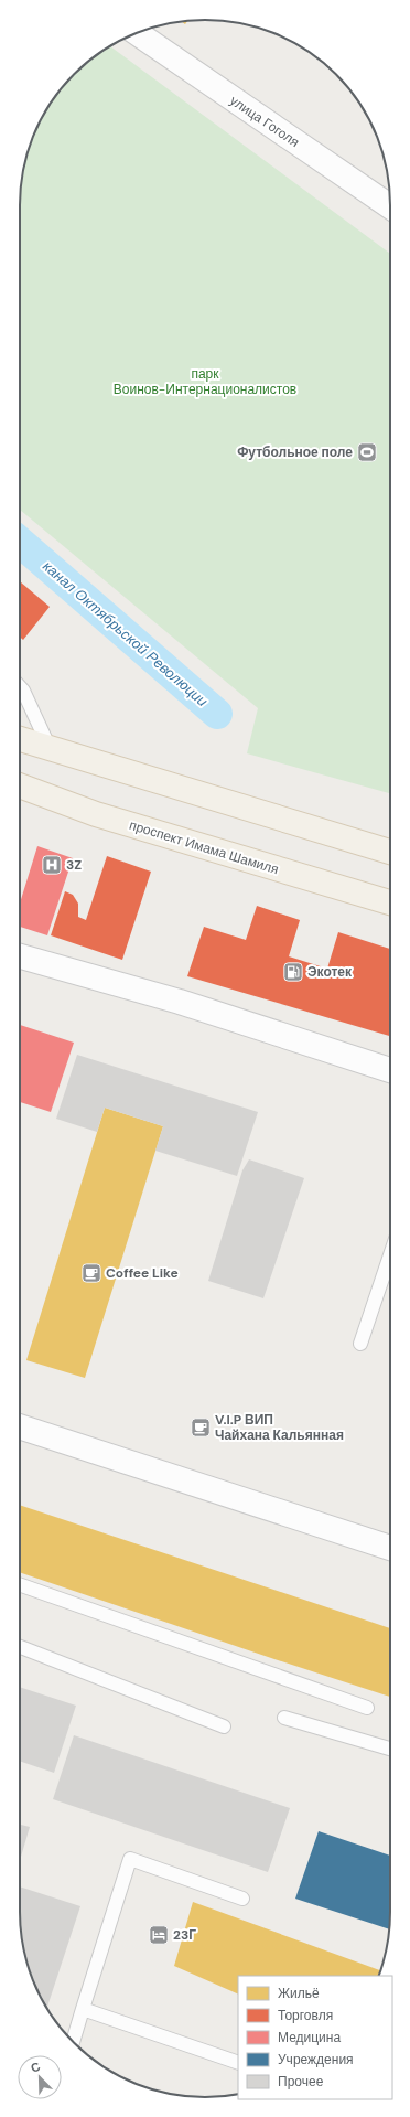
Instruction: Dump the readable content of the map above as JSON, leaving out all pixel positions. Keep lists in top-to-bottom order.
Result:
{
  "streets": {
    "main road": ["проспект Имама Шамиля"],
    "street": ["улица Гоголя"]
  },
  "water": ["канал Октябрьской Революции"],
  "parks": ["парк Воинов-Интернационалистов"],
  "places": {
    "sports": ["Футбольное поле"],
    "hospital": ["3Z"],
    "fuel station": ["Экотек"],
    "cafe": ["Coffee Like", "V.I.P ВИП Чайхана Кальянная"],
    "hotel": ["23Г"]
  },
  "legend": [
    "Жильё",
    "Торговля",
    "Медицина",
    "Учреждения",
    "Прочее"
  ],
  "north": "top left"
}
